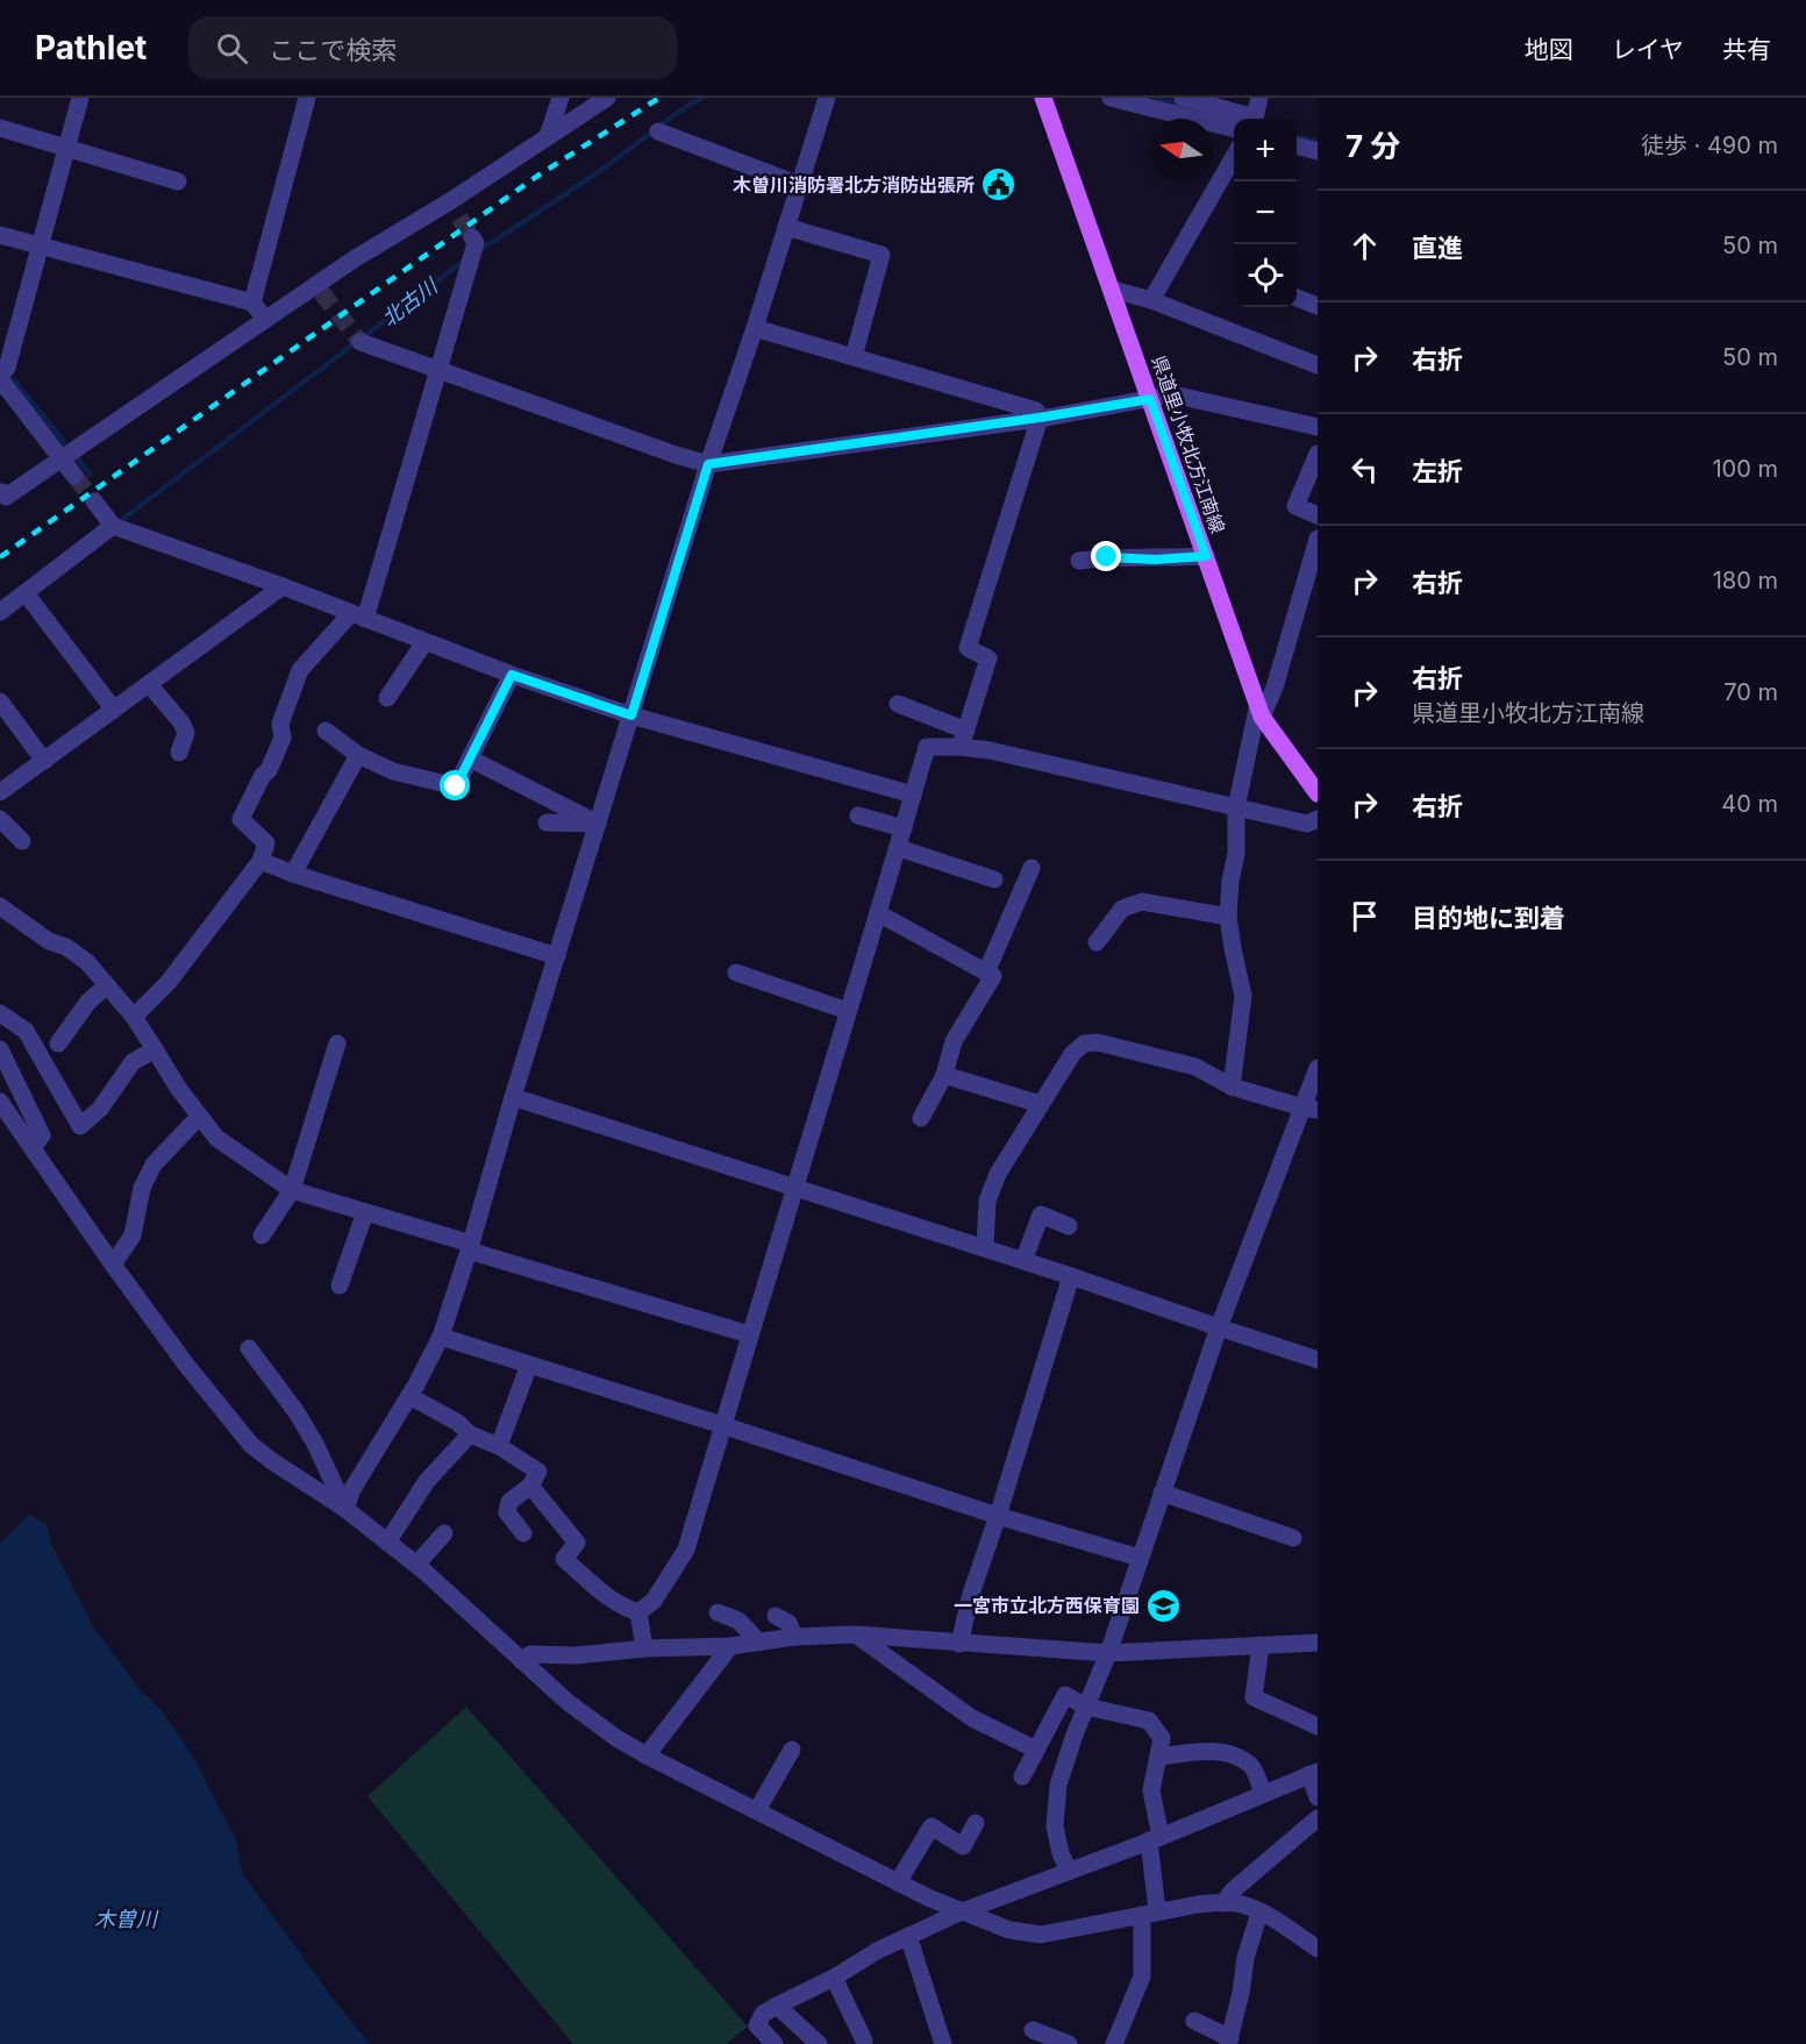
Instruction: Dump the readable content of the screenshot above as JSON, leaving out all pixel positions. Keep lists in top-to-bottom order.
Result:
{
  "streets": {
    "main road": ["県道里小牧北方江南線"]
  },
  "water": ["北古川", "木曽川"],
  "places": {
    "public building": ["木曽川消防署北方消防出張所"],
    "school or university": ["一宮市立北方西保育園"]
  },
  "north": "left",
  "page": {
    "header": "Pathlet",
    "search": "ここで検索",
    "nav": ["地図", "レイヤ", "共有"],
    "heading": ["7 分", "徒歩 · 490 m"],
    "map_buttons": ["+", "−"],
    "list": [
      ["直進", "50 m"],
      ["右折", "50 m"],
      ["左折", "100 m"],
      ["右折", "180 m"],
      ["右折", "県道里小牧北方江南線", "70 m"],
      ["右折", "40 m"],
      "目的地に到着"
    ]
  }
}
